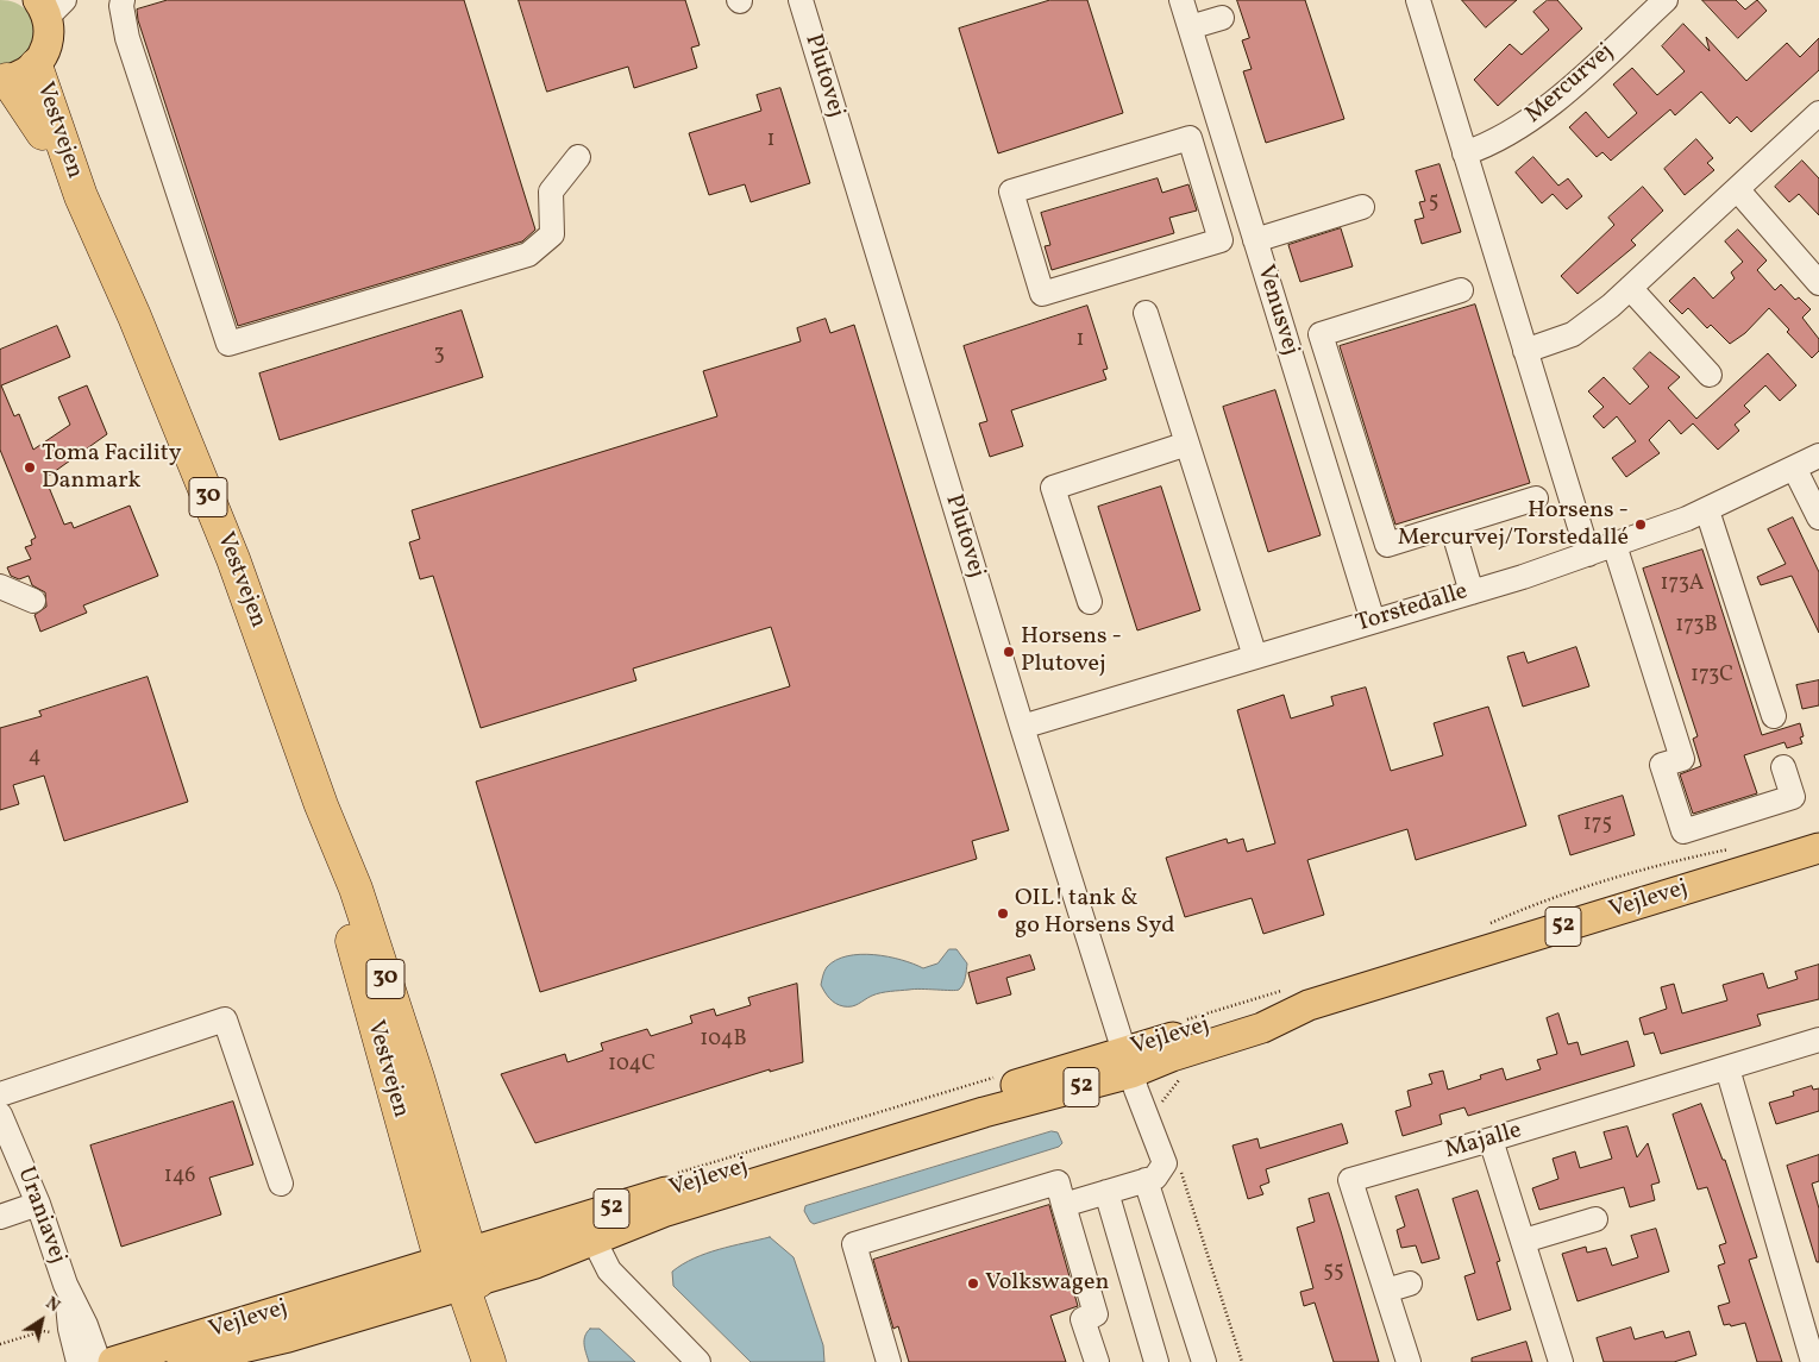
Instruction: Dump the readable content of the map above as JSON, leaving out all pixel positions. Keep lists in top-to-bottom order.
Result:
{
  "streets": {
    "highway": ["Vestvejen", "30"],
    "main road": ["Vejlevej", "52"],
    "street": [
      "Plutovej",
      "Mercurvej",
      "Venusvej",
      "Torstedalle",
      "Majalle",
      "Uraniavej"
    ]
  },
  "crossings": [
    ["Plutovej", "Torstedalle"],
    ["Plutovej", "Vejlevej"],
    ["Vestvejen", "30"],
    ["Vestvejen", "Vejlevej"],
    ["Venusvej", "Torstedalle"]
  ],
  "places": [
    "Toma Facility Danmark",
    "Horsens - Mercurvej/Torstedallé",
    "Horsens - Plutovej",
    "OIL! tank & go Horsens Syd",
    "Volkswagen"
  ],
  "house_numbers": [
    "1",
    "5",
    "1",
    "3",
    "173A",
    "173B",
    "173C",
    "4",
    "175",
    "104B",
    "104C",
    "146",
    "55"
  ],
  "north": "top right"
}
